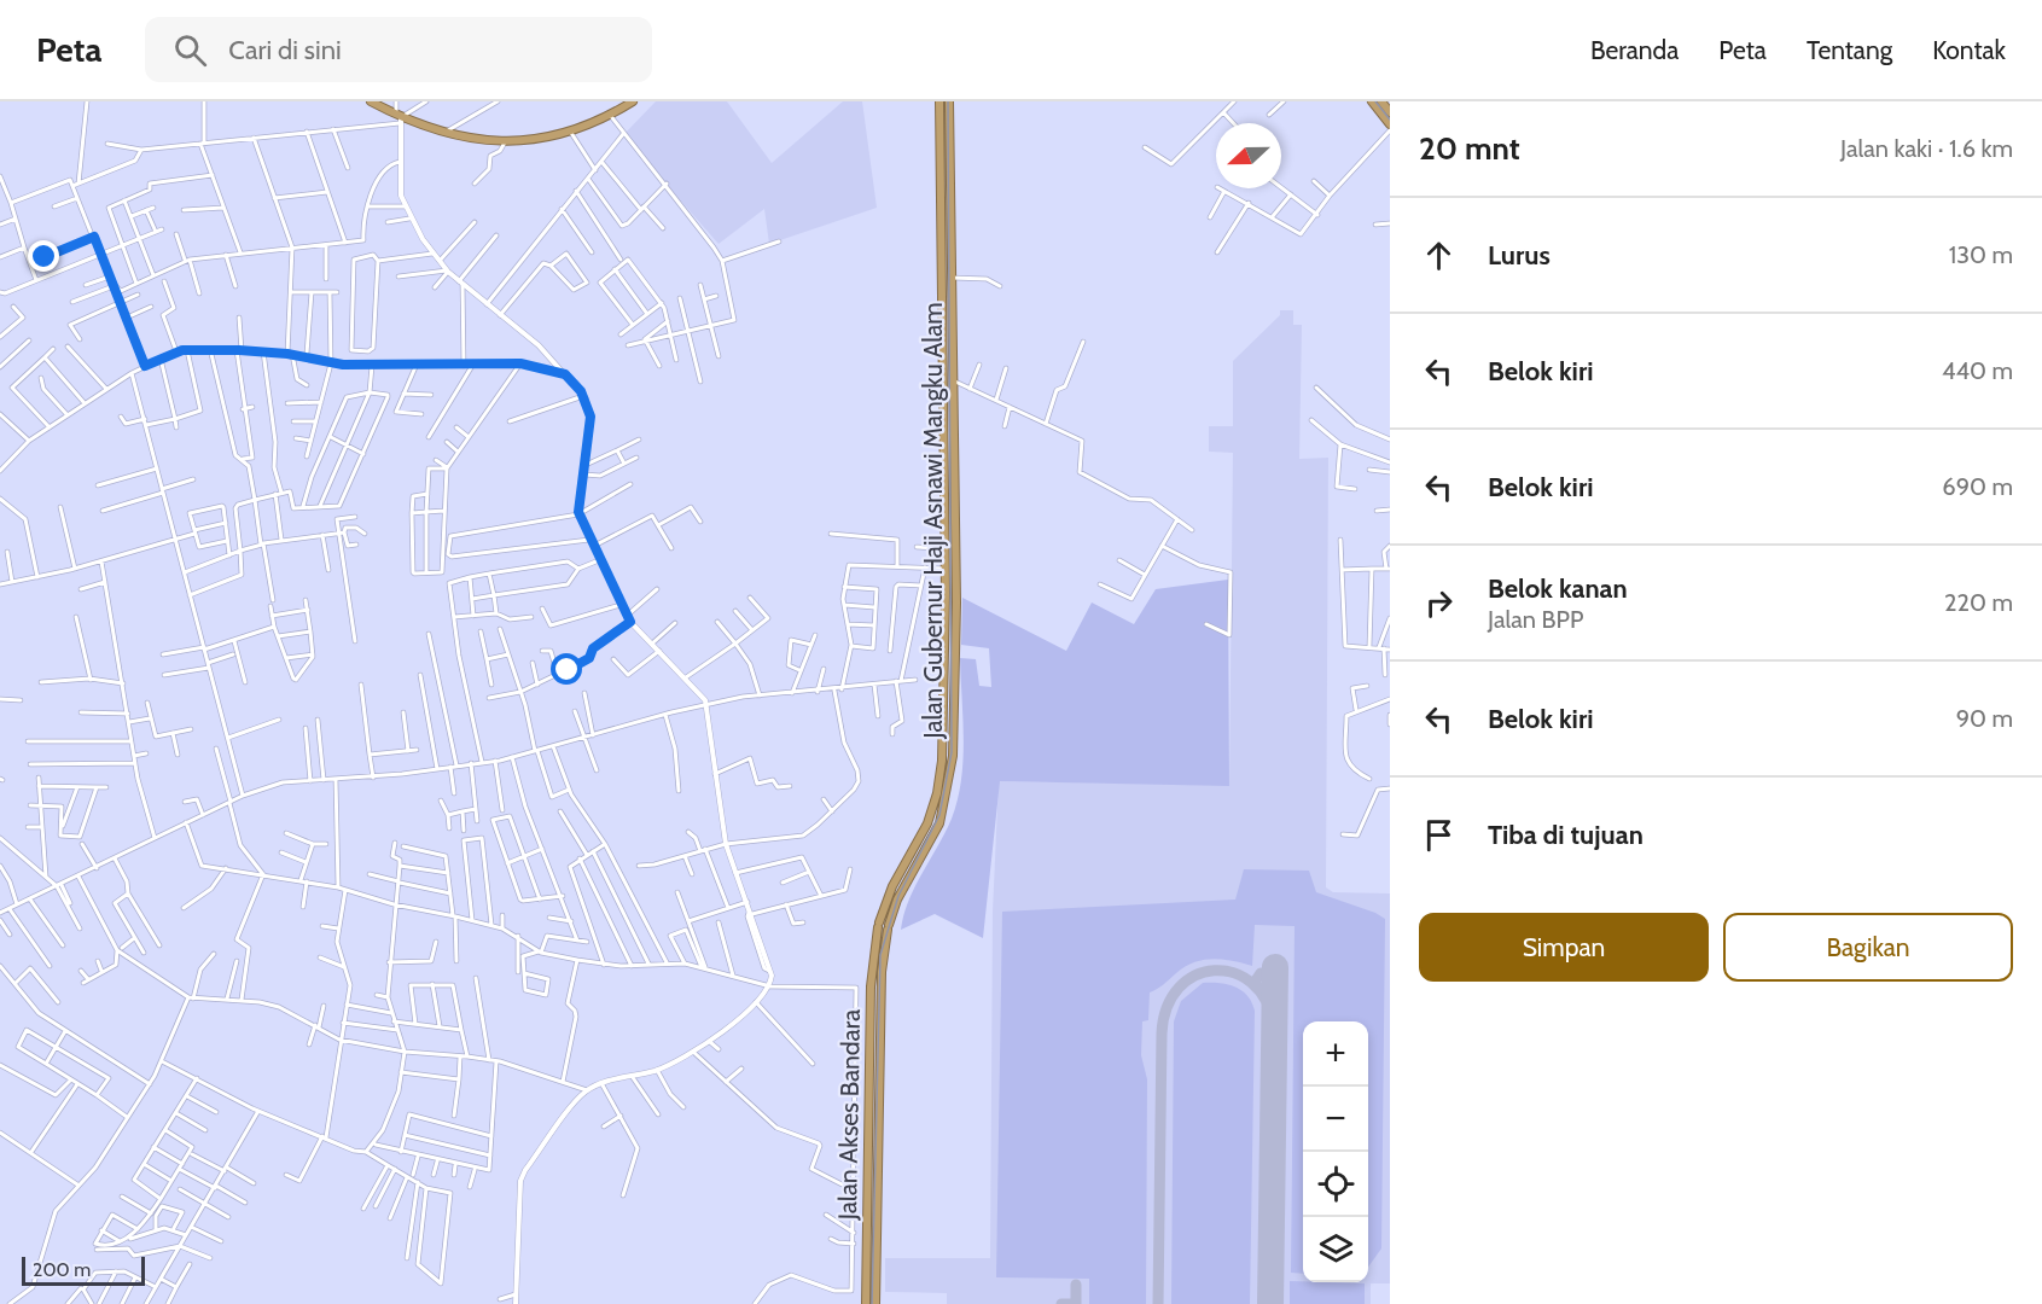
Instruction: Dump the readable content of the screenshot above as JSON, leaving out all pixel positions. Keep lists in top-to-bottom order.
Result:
{
  "streets": {
    "highway": ["Jalan Gubernur Haji Asnawi Mangku Alam", "Jalan Akses Bandara"]
  },
  "crossings": [
    ["Jalan Gubernur Haji Asnawi Mangku Alam", "Jalan Akses Bandara"]
  ],
  "scale_bar": "200 m",
  "north": "left",
  "page": {
    "header": "Peta",
    "search": "Cari di sini",
    "nav": [
      "Beranda",
      "Peta",
      "Tentang",
      "Kontak"
    ],
    "heading": ["20 mnt", "Jalan kaki · 1.6 km"],
    "list": [
      ["Lurus", "130 m"],
      ["Belok kiri", "440 m"],
      ["Belok kiri", "690 m"],
      ["Belok kanan", "Jalan BPP", "220 m"],
      ["Belok kiri", "90 m"],
      "Tiba di tujuan"
    ],
    "buttons": ["Simpan", "Bagikan"],
    "map_buttons": ["+", "−"],
    "scale": "200 m"
  }
}
